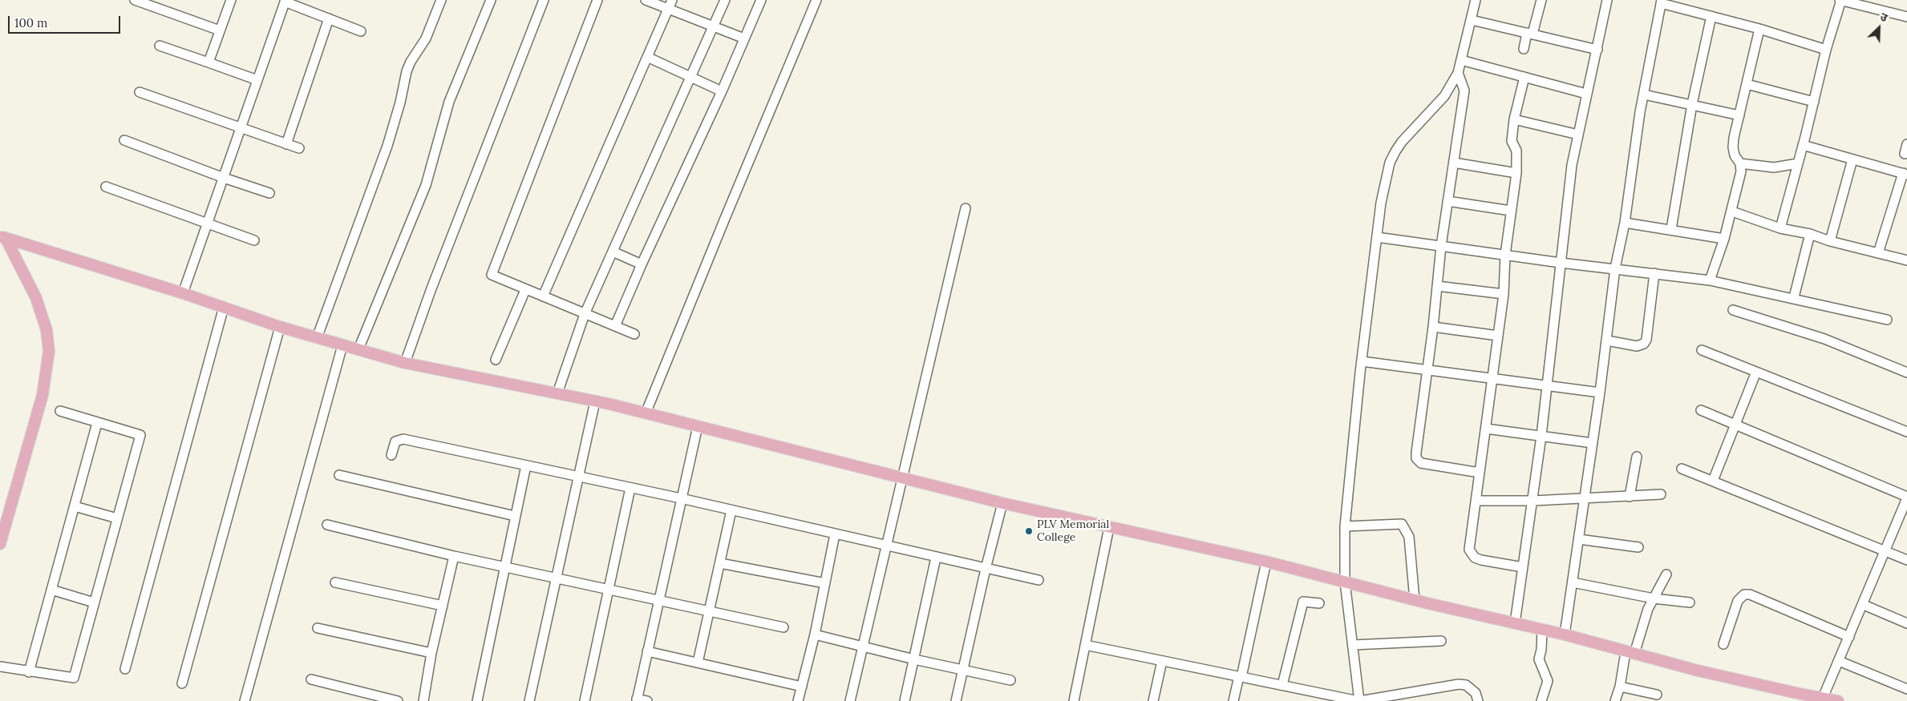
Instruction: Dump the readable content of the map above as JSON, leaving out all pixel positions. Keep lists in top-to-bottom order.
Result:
{
  "places": ["PLV Memorial College"],
  "scale_bar": "100 m",
  "north": "top right"
}
